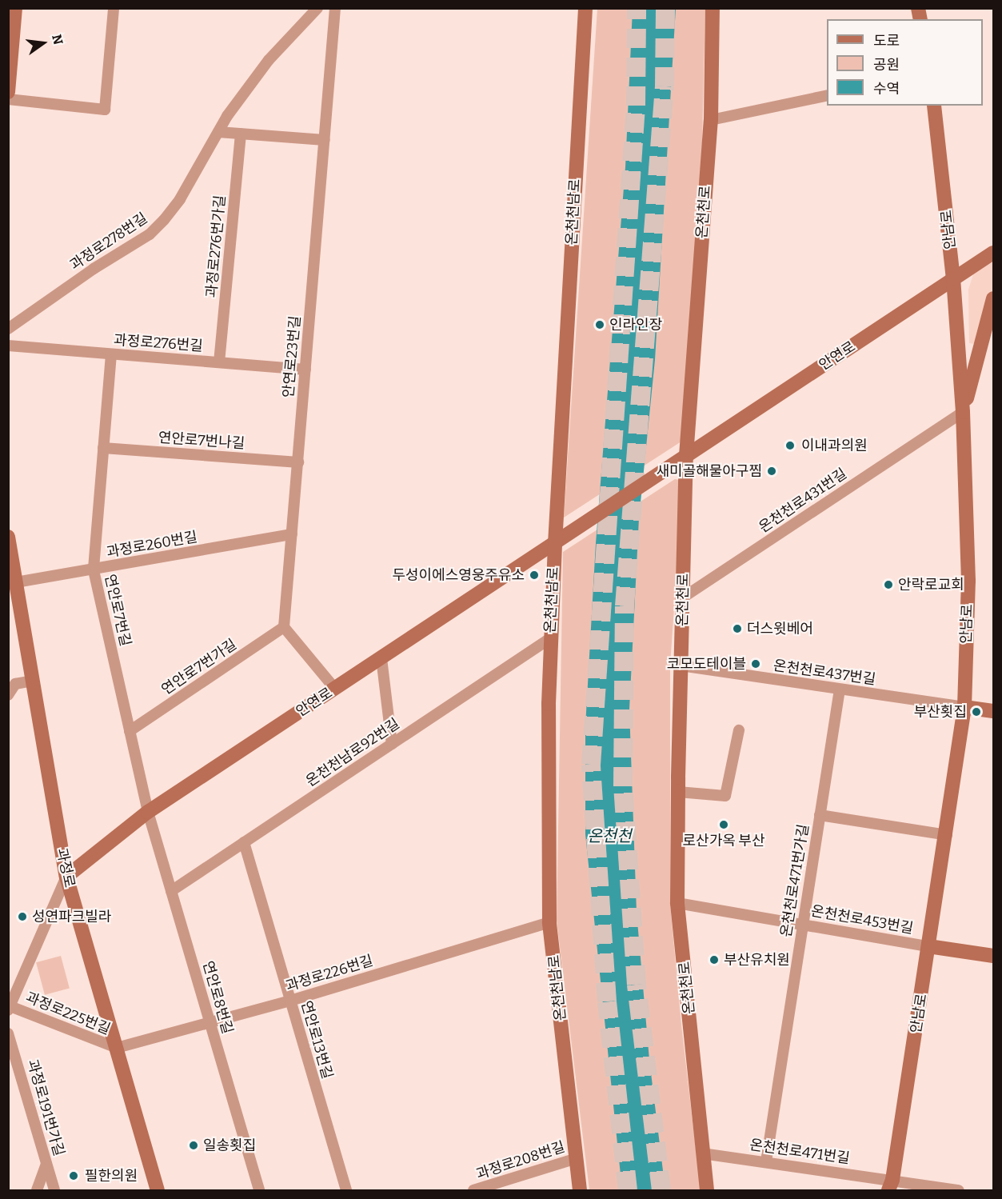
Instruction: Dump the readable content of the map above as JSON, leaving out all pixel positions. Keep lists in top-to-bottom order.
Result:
{
  "streets": {
    "street": [
      "온천천남로",
      "온천천로",
      "안남로",
      "과정로278번길",
      "과정로276번가길",
      "과정로276번길",
      "안연로",
      "안연로23번길",
      "연안로7번나길",
      "온천천로431번길",
      "과정로260번길",
      "연안로7번길",
      "연안로7번가길",
      "온천천로437번길",
      "온천천남로92번길",
      "과정로",
      "온천천로471번가길",
      "온천천로453번길",
      "과정로226번길",
      "연안로8번길",
      "과정로225번길",
      "연안로13번길",
      "과정로191번가길",
      "온천천로471번길",
      "과정로208번길"
    ]
  },
  "crossings": [
    ["온천천남로", "안연로"],
    ["온천천남로", "온천천남로92번길"],
    ["온천천남로", "과정로226번길"],
    ["온천천남로", "과정로208번길"],
    ["온천천로", "안연로"],
    ["온천천로", "온천천로431번길"],
    ["온천천로", "온천천로437번길"],
    ["온천천로", "온천천로453번길"],
    ["온천천로", "온천천로471번길"],
    ["안남로", "안연로"],
    ["안남로", "온천천로431번길"],
    ["안남로", "온천천로437번길"],
    ["안남로", "온천천로453번길"],
    ["안남로", "온천천로471번길"],
    ["과정로276번가길", "과정로276번길"],
    ["과정로276번길", "안연로23번길"],
    ["과정로276번길", "연안로7번길"],
    ["안연로", "연안로7번길"],
    ["안연로", "과정로"],
    ["안연로", "연안로8번길"],
    ["안연로23번길", "연안로7번나길"],
    ["안연로23번길", "과정로260번길"],
    ["안연로23번길", "연안로7번가길"],
    ["연안로7번나길", "연안로7번길"],
    ["과정로260번길", "연안로7번길"],
    ["과정로260번길", "과정로"],
    ["연안로7번길", "연안로7번가길"],
    ["연안로7번길", "연안로8번길"],
    ["온천천로437번길", "온천천로471번가길"],
    ["온천천남로92번길", "연안로8번길"],
    ["온천천남로92번길", "연안로13번길"],
    ["과정로", "과정로226번길"],
    ["과정로", "과정로225번길"],
    ["온천천로471번가길", "온천천로453번길"],
    ["온천천로471번가길", "온천천로471번길"],
    ["과정로226번길", "연안로8번길"],
    ["과정로226번길", "과정로225번길"],
    ["과정로226번길", "연안로13번길"]
  ],
  "water": ["온천천"],
  "places": [
    "인라인장",
    "이내과의원",
    "새미골해물아구찜",
    "두성이에스영웅주유소",
    "안락로교회",
    "더스윗베어",
    "코모도테이블",
    "부산횟집",
    "로산가옥 부산",
    "성연파크빌라",
    "부산유치원",
    "일송횟집",
    "필한의원"
  ],
  "legend": ["도로", "공원", "수역"],
  "north": "right"
}
